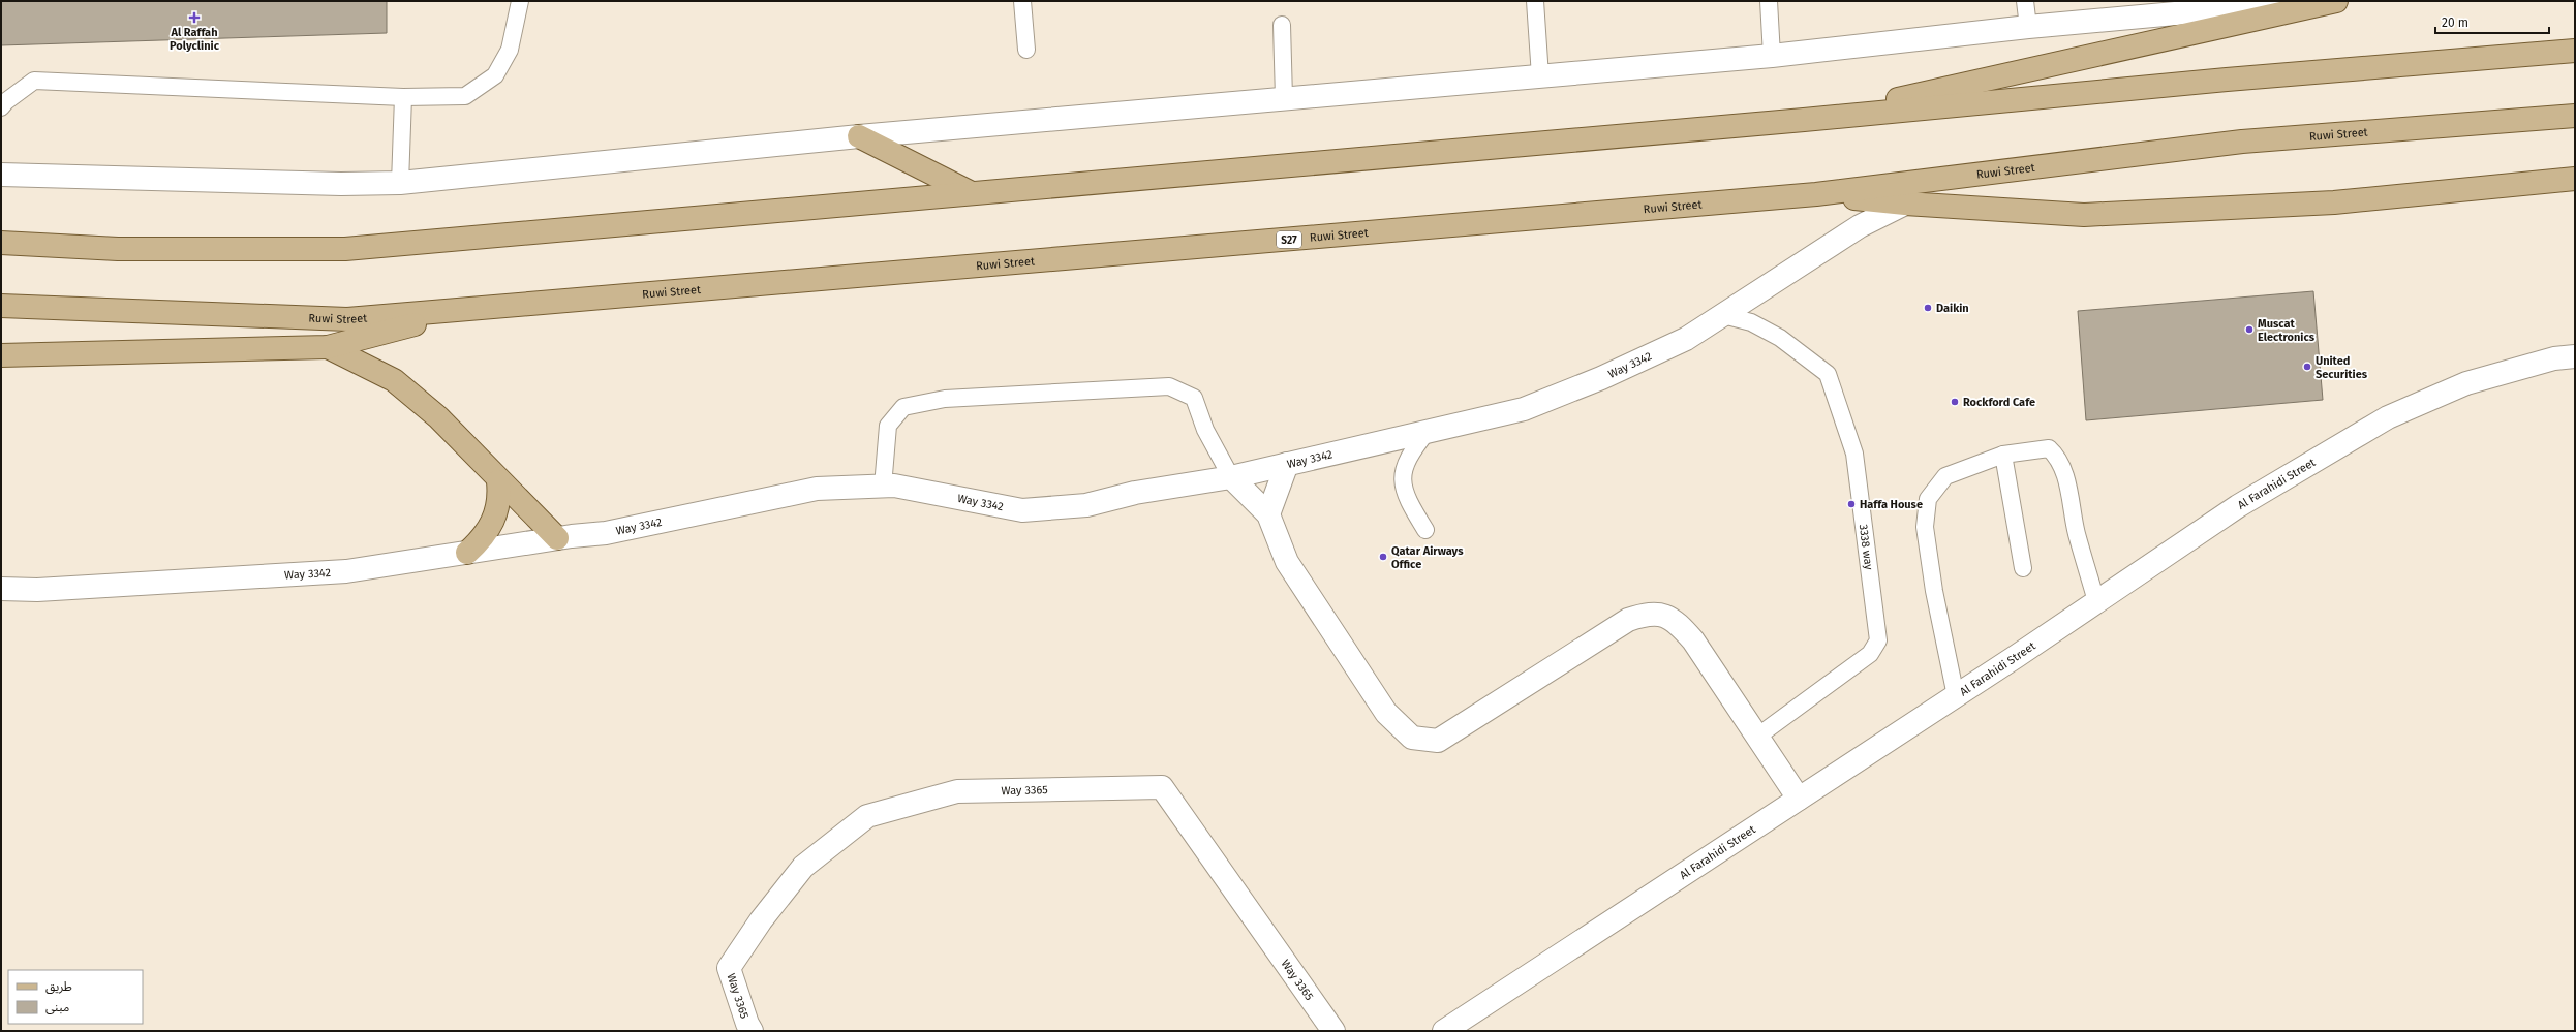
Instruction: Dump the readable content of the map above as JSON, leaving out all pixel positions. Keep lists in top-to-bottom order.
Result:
{
  "streets": {
    "main road": ["Ruwi Street", "S27"],
    "street": ["Way 3342", "Al Farahidi Street", "Way 3365"],
    "lane": ["3338 way"]
  },
  "crossings": [
    ["Way 3342", "3338 way"]
  ],
  "places": {
    "health": ["Al Raffah Polyclinic"],
    "other": [
      "Daikin",
      "Muscat Electronics",
      "United Securities",
      "Rockford Cafe",
      "Haffa House",
      "Qatar Airways Office"
    ]
  },
  "legend": ["طريق", "مبنى"],
  "scale_bar": "20 m"
}
